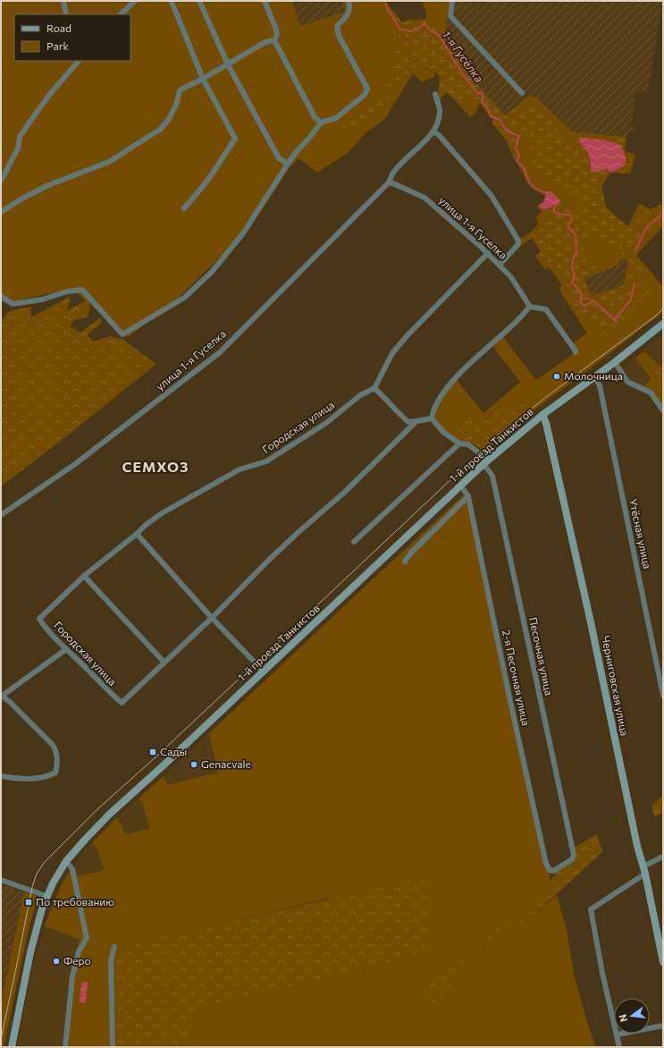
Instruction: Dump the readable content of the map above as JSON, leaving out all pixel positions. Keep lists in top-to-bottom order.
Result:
{
  "streets": {
    "main road": ["1-й проезд Танкистов", "Черниговская улица"],
    "street": [
      "улица 1-я Гуселка",
      "Городская улица",
      "Утёсная улица",
      "Песочная улица",
      "2-я Песочная улица"
    ]
  },
  "crossings": [
    ["1-й проезд Танкистов", "Утёсная улица"],
    ["1-й проезд Танкистов", "Песочная улица"],
    ["1-й проезд Танкистов", "2-я Песочная улица"],
    ["1-й проезд Танкистов", "Черниговская улица"],
    ["Песочная улица", "2-я Песочная улица"]
  ],
  "districts": ["СЕМХОЗ"],
  "water": ["1-я Гусёлка"],
  "places": {
    "other": ["Молочница", "Genacvale", "Феро"],
    "transit": ["Сады", "По требованию"]
  },
  "legend": ["Road", "Park"],
  "north": "left"
}
